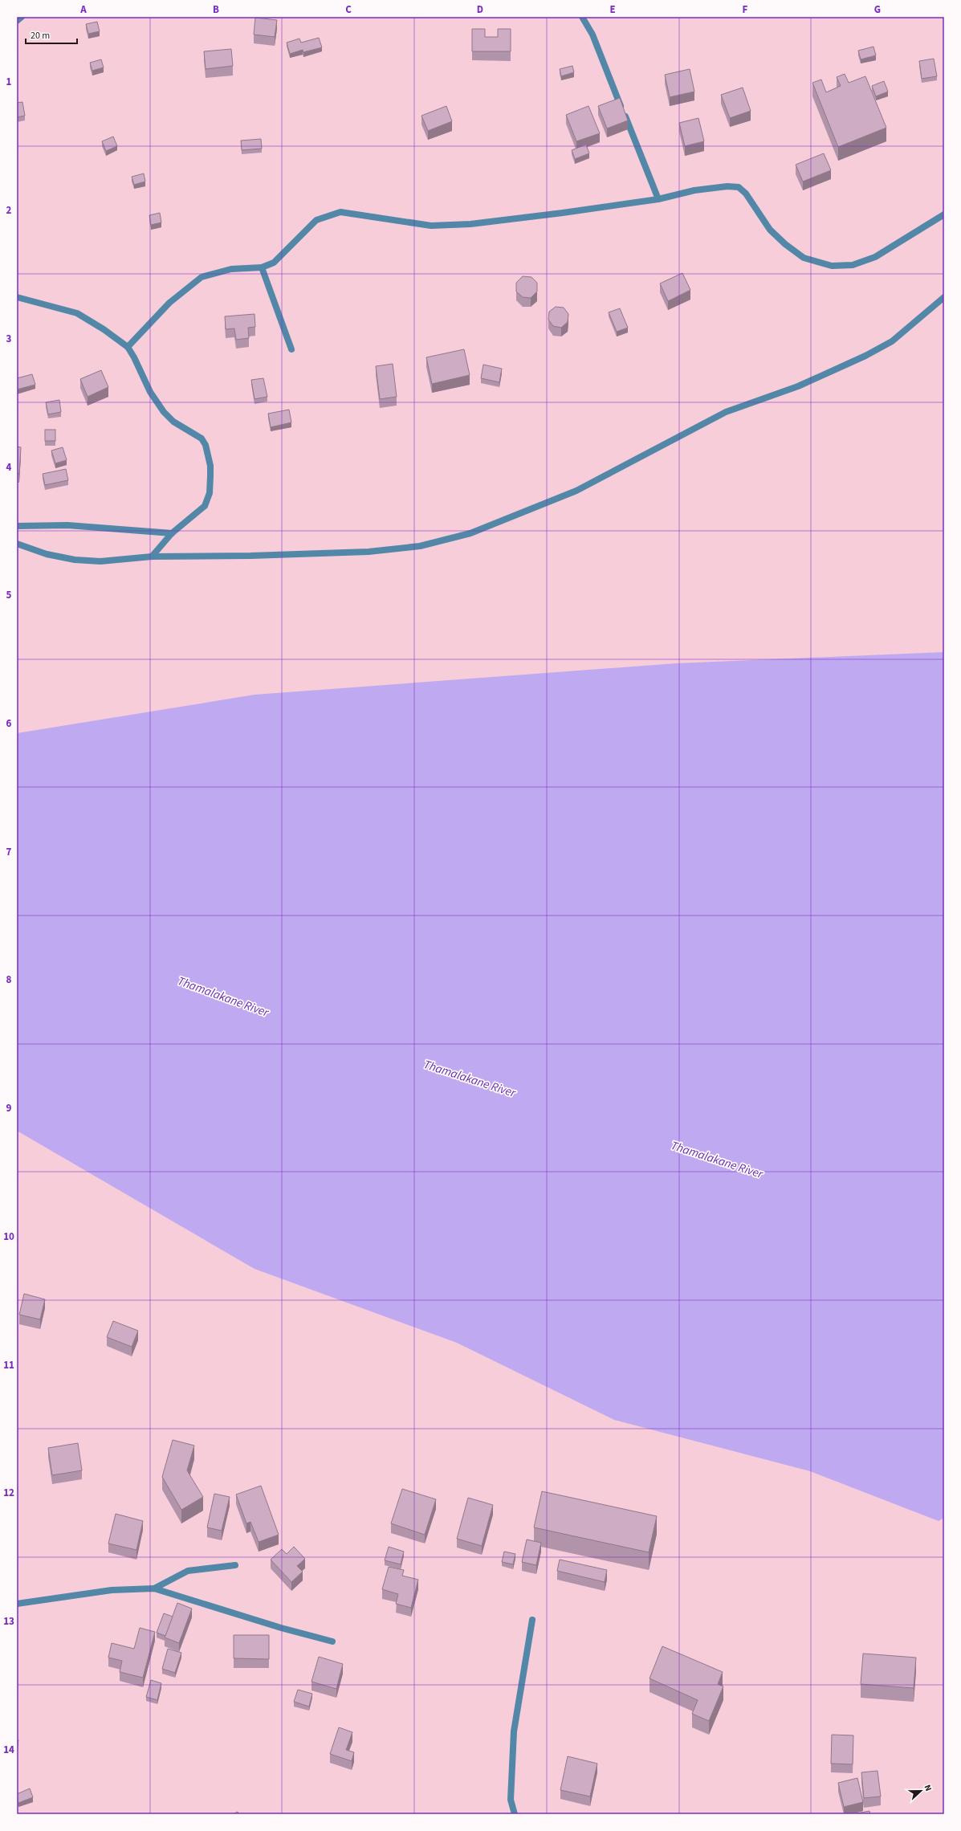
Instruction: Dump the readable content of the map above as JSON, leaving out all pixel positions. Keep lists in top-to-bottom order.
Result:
{
  "water": ["Thamalakane River"],
  "scale_bar": "20 m",
  "north": "right",
  "grid": {
    "columns": [
      "A",
      "B",
      "C",
      "D",
      "E",
      "F",
      "G"
    ],
    "rows": [
      "1",
      "2",
      "3",
      "4",
      "5",
      "6",
      "7",
      "8",
      "9",
      "10",
      "11",
      "12",
      "13",
      "14"
    ]
  }
}
